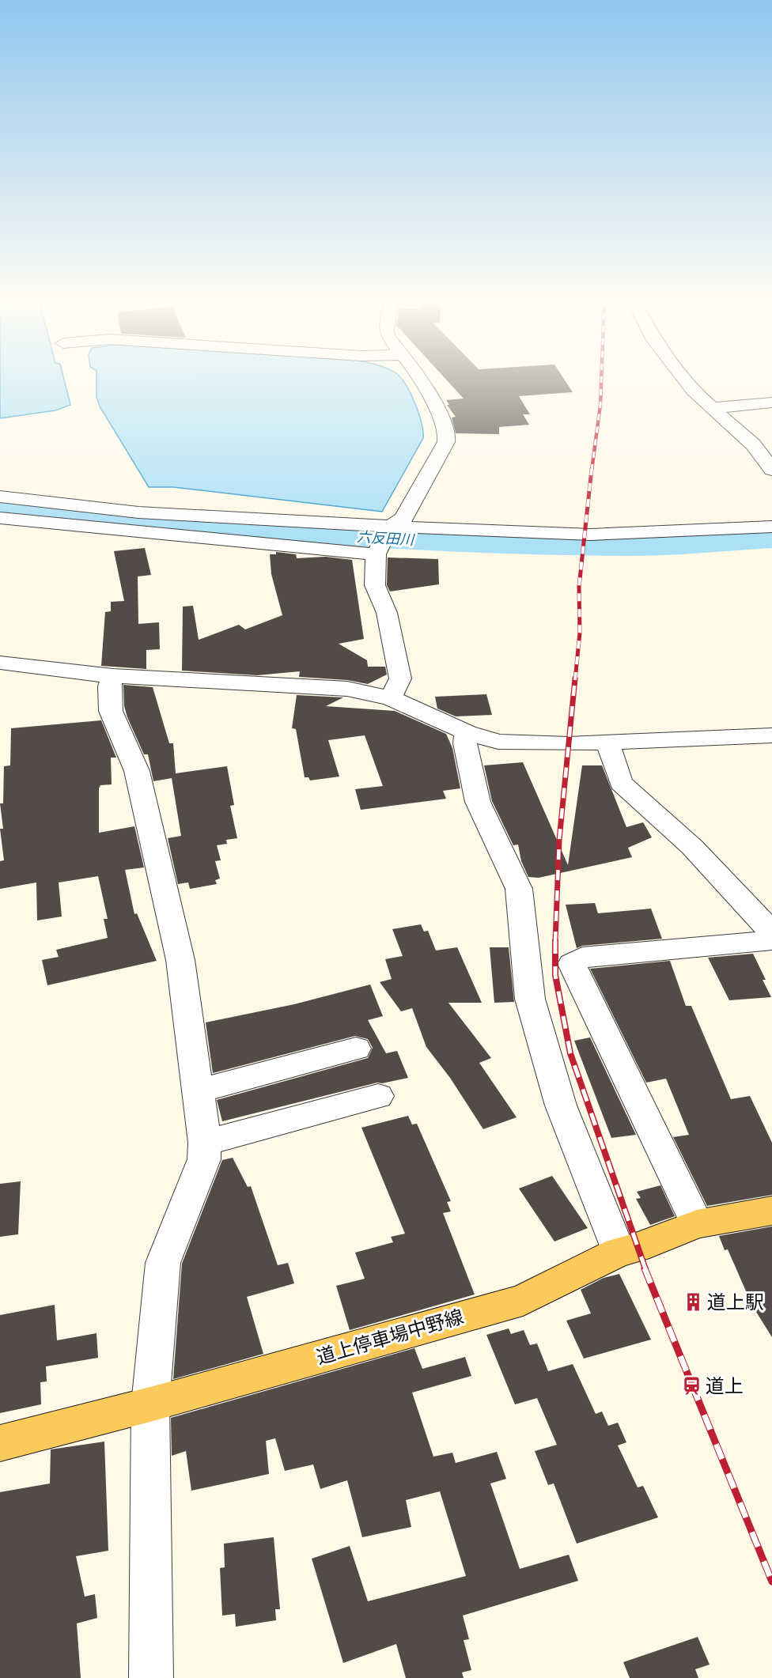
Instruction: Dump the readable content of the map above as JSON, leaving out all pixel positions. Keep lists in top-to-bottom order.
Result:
{
  "streets": {
    "main road": ["道上停車場中野線"]
  },
  "water": ["六反田川"],
  "places": {
    "building": ["道上駅"],
    "station": ["道上"]
  }
}
